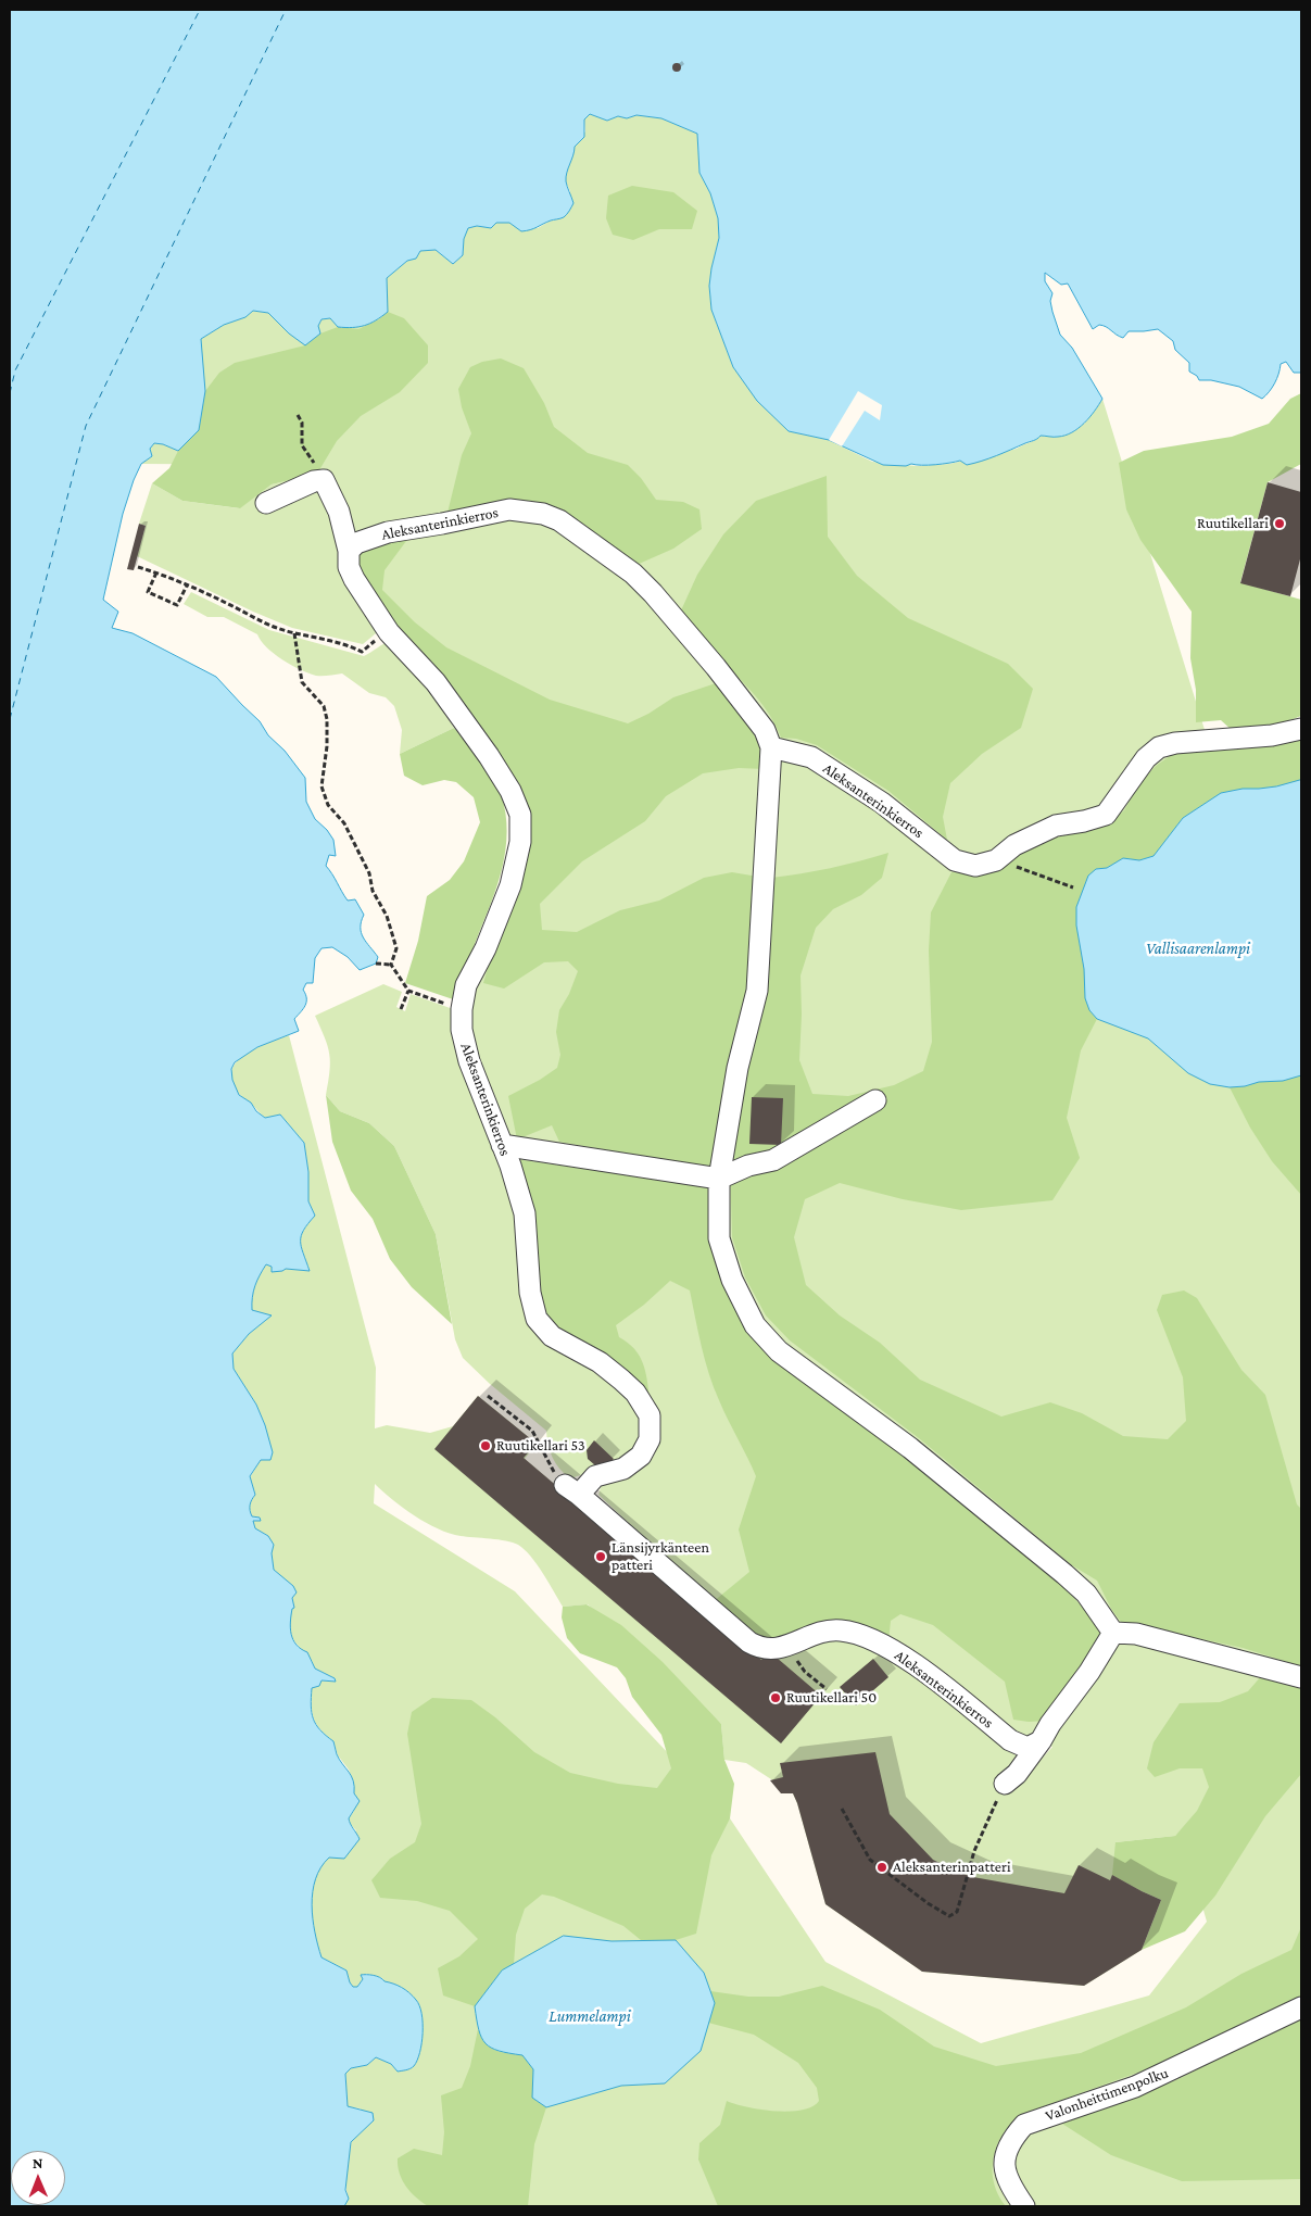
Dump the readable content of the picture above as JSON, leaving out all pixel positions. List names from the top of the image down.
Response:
{
  "streets": {
    "lane": ["Aleksanterinkierros", "Valonheittimenpolku"]
  },
  "water": ["Vallisaarenlampi", "Lummelampi"],
  "places": [
    "Ruutikellari",
    "Ruutikellari 53",
    "Länsijyrkänteen patteri",
    "Ruutikellari 50",
    "Aleksanterinpatteri"
  ],
  "north": "top"
}
